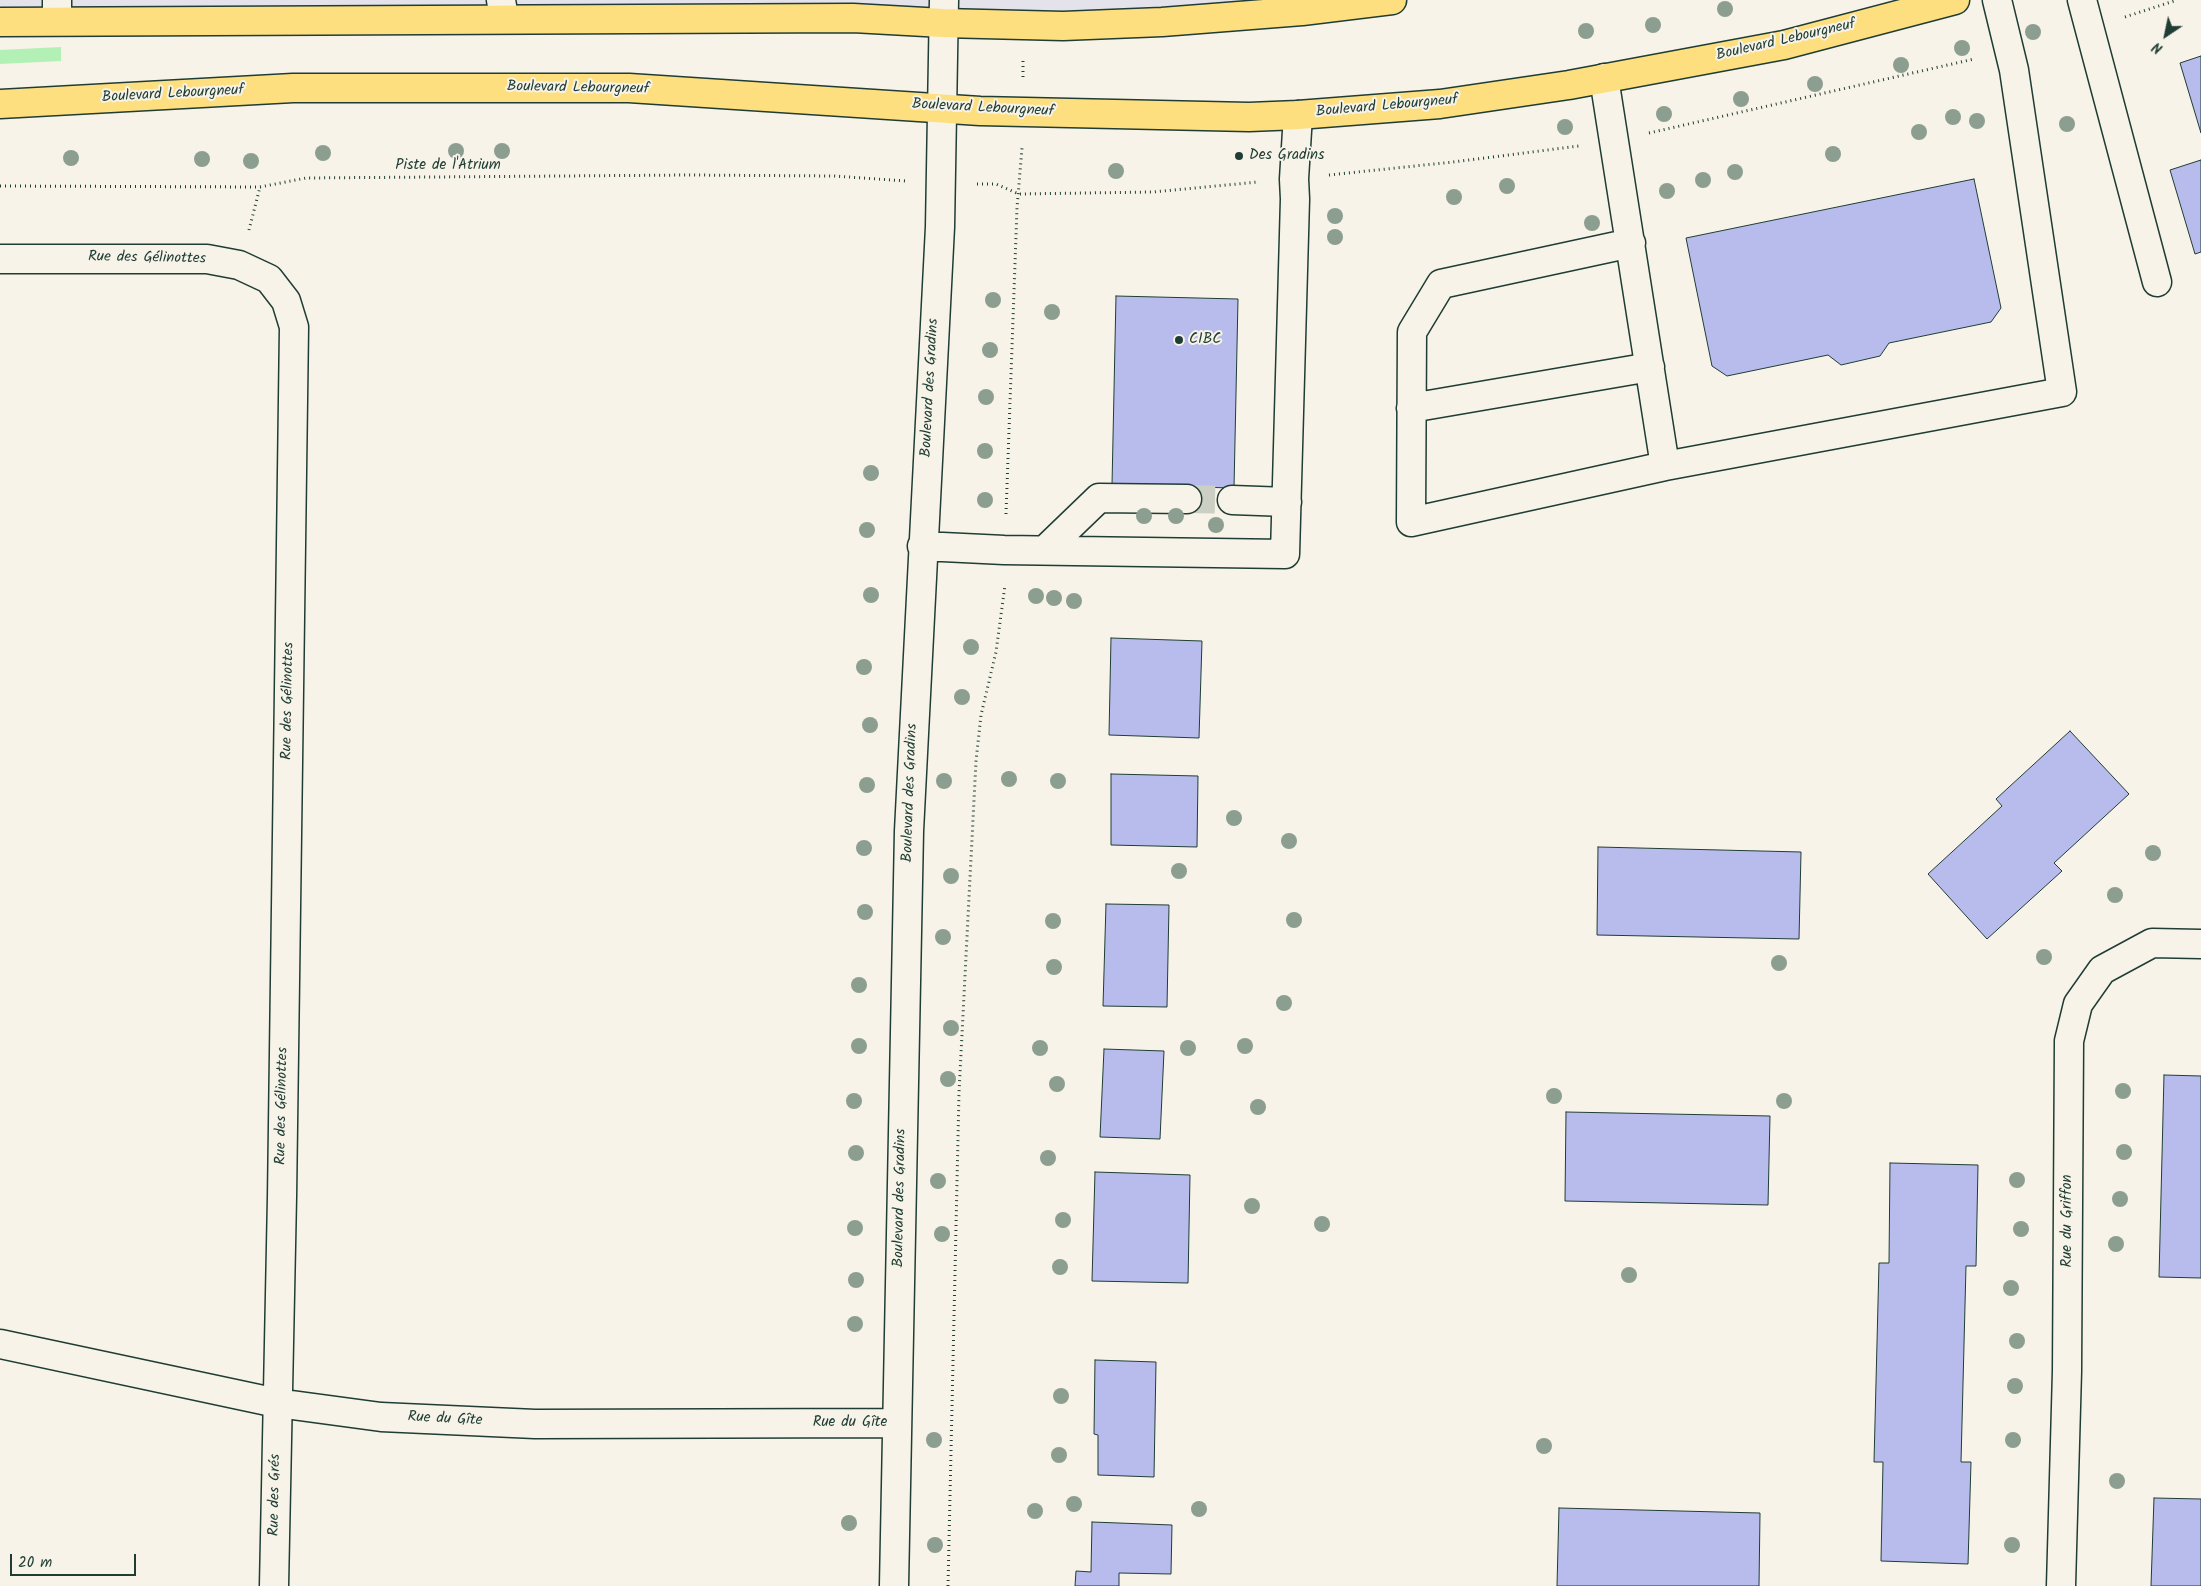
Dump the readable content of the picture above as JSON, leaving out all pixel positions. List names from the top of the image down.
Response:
{
  "streets": {
    "main road": ["Boulevard Lebourgneuf"],
    "street": [
      "Rue des Gélinottes",
      "Boulevard des Gradins",
      "Rue du Griffon",
      "Rue du Gîte",
      "Rue des Grés"
    ],
    "path": ["Piste de l'Atrium"]
  },
  "crossings": [
    ["Boulevard Lebourgneuf", "Boulevard des Gradins"],
    ["Rue des Gélinottes", "Rue du Gîte"],
    ["Rue des Gélinottes", "Rue des Grés"],
    ["Boulevard des Gradins", "Rue du Gîte"],
    ["Rue du Gîte", "Rue des Grés"]
  ],
  "places": ["Des Gradins", "CIBC"],
  "scale_bar": "20 m",
  "north": "bottom left"
}
